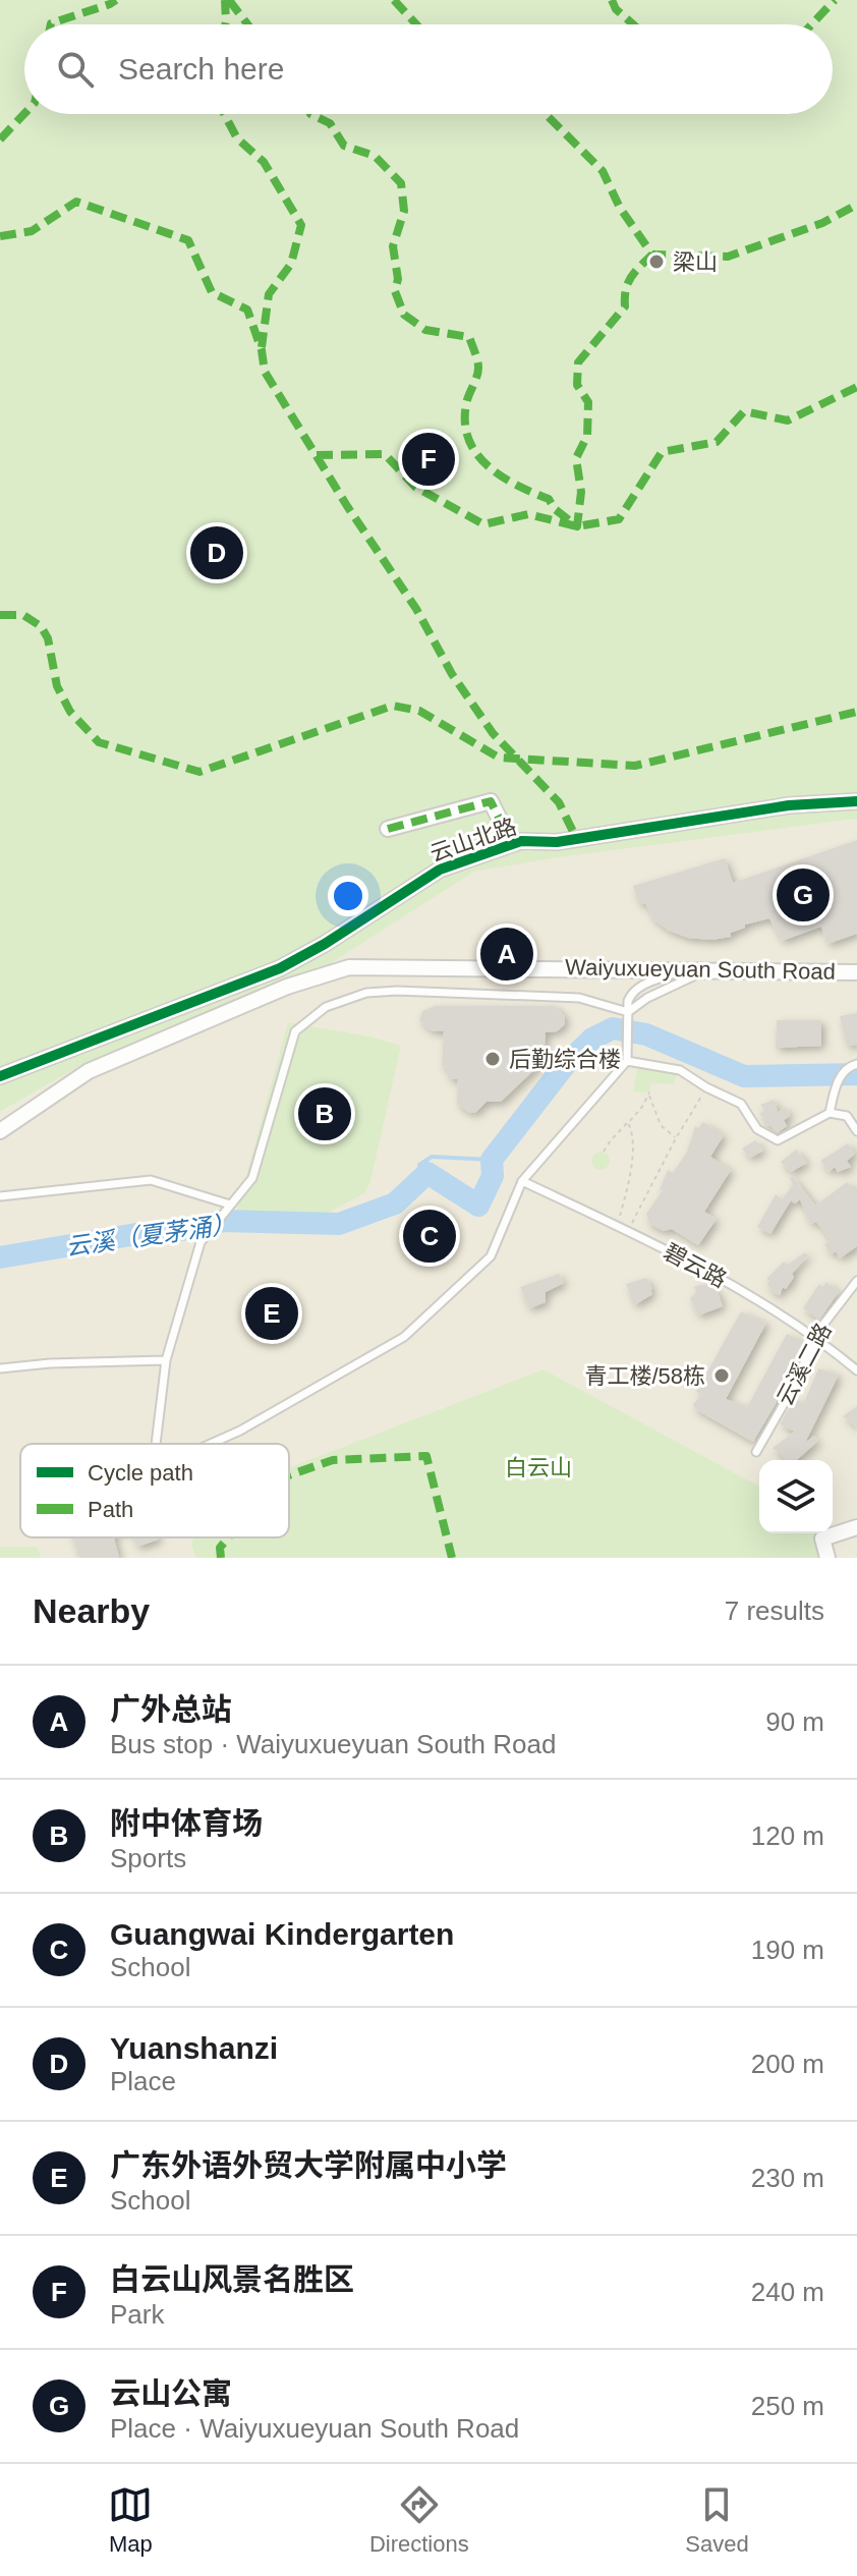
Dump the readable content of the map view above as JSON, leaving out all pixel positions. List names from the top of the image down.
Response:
{
  "streets": {
    "street": ["云山北路", "Waiyuxueyuan South Road"],
    "lane": ["碧云路", "云溪二路"]
  },
  "crossings": [
    ["碧云路", "云溪二路"]
  ],
  "water": ["云溪（夏茅涌）"],
  "parks": ["白云山"],
  "places": ["梁山", "后勤综合楼", "青工楼/58栋"],
  "legend": ["Cycle path", "Path"],
  "page": {
    "search": "Search here",
    "pins": [
      "F",
      "D",
      "G",
      "A",
      "B",
      "C",
      "E"
    ],
    "heading": ["Nearby", "7 results"],
    "list": [
      {
        "mark": "A",
        "name": "广外总站",
        "note": "Bus stop · Waiyuxueyuan South Road",
        "value": "90 m"
      },
      {
        "mark": "B",
        "name": "附中体育场",
        "note": "Sports",
        "value": "120 m"
      },
      {
        "mark": "C",
        "name": "Guangwai Kindergarten",
        "note": "School",
        "value": "190 m"
      },
      {
        "mark": "D",
        "name": "Yuanshanzi",
        "note": "Place",
        "value": "200 m"
      },
      {
        "mark": "E",
        "name": "广东外语外贸大学附属中小学",
        "note": "School",
        "value": "230 m"
      },
      {
        "mark": "F",
        "name": "白云山风景名胜区",
        "note": "Park",
        "value": "240 m"
      },
      {
        "mark": "G",
        "name": "云山公寓",
        "note": "Place · Waiyuxueyuan South Road",
        "value": "250 m"
      }
    ],
    "nav": ["Map", "Directions", "Saved"]
  }
}
